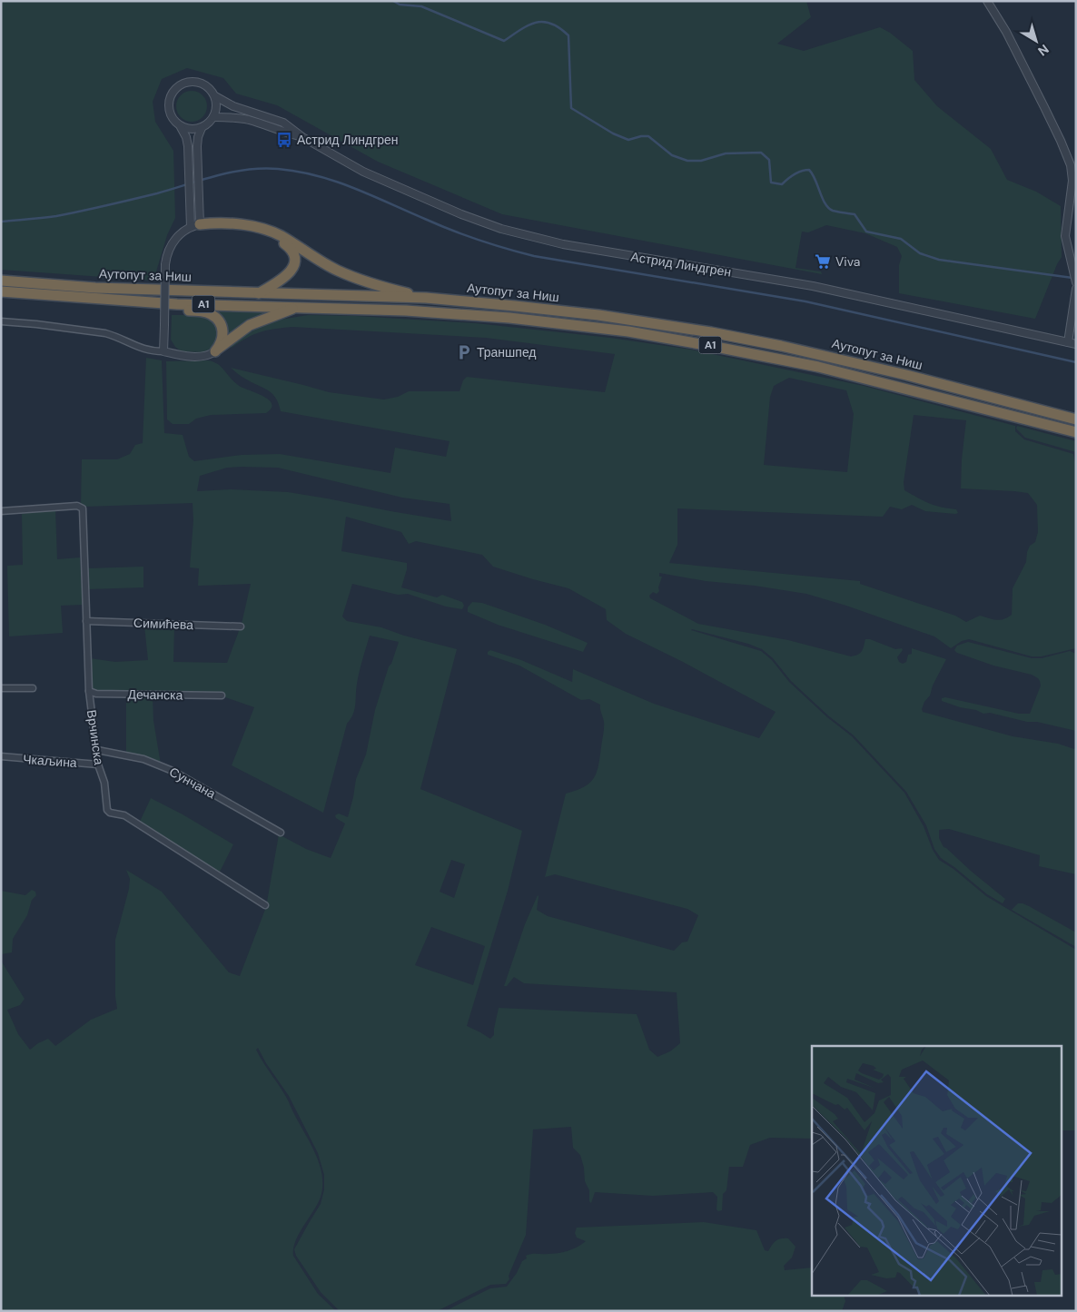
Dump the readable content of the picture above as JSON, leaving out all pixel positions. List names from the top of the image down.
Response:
{
  "streets": {
    "highway": ["Аутопут за Ниш", "A1"],
    "street": [
      "Астрид Линдгрен",
      "Симићева",
      "Дечанска",
      "Врчинска",
      "Чкаљина",
      "Сунчана"
    ]
  },
  "crossings": [
    ["Симићева", "Врчинска"],
    ["Дечанска", "Врчинска"],
    ["Врчинска", "Чкаљина"],
    ["Врчинска", "Сунчана"]
  ],
  "places": {
    "bus stop": ["Астрид Линдгрен"],
    "supermarket": ["Viva"],
    "parking": ["Траншпед"]
  },
  "north": "bottom right"
}
